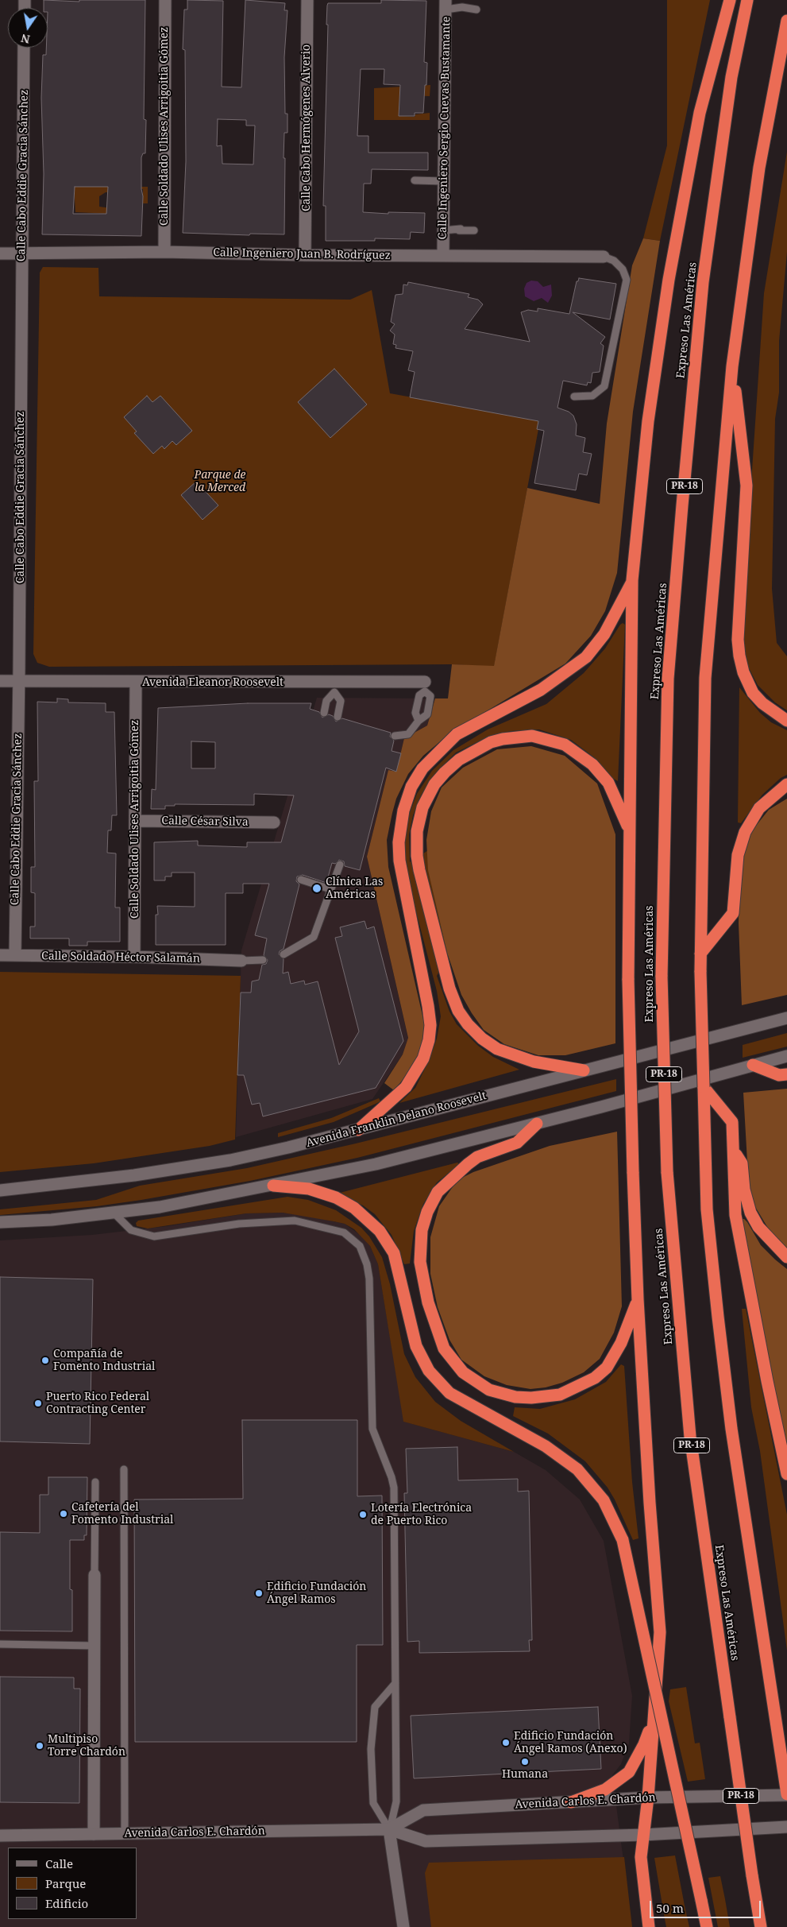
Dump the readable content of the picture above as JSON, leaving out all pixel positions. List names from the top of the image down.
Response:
{
  "streets": {
    "highway": ["Expreso Las Américas", "PR-18"],
    "street": [
      "Calle Soldado Ulises Arrigoitia Gómez",
      "Calle Cabo Hermógenes Alverio",
      "Calle Ingeniero Sergio Cuevas Bustamante",
      "Calle Cabo Eddie Gracia Sánchez",
      "Calle Ingeniero Juan B. Rodríguez",
      "Avenida Eleanor Roosevelt",
      "Calle César Silva",
      "Calle Soldado Héctor Salamán",
      "Avenida Franklin Delano Roosevelt",
      "Avenida Carlos E. Chardón"
    ]
  },
  "crossings": [
    ["Calle Soldado Ulises Arrigoitia Gómez", "Calle Ingeniero Juan B. Rodríguez"],
    ["Calle Soldado Ulises Arrigoitia Gómez", "Avenida Eleanor Roosevelt"],
    ["Calle Soldado Ulises Arrigoitia Gómez", "Calle César Silva"],
    ["Calle Soldado Ulises Arrigoitia Gómez", "Calle Soldado Héctor Salamán"],
    ["Calle Cabo Hermógenes Alverio", "Calle Ingeniero Juan B. Rodríguez"],
    ["Calle Ingeniero Sergio Cuevas Bustamante", "Calle Ingeniero Juan B. Rodríguez"],
    ["Calle Cabo Eddie Gracia Sánchez", "Calle Ingeniero Juan B. Rodríguez"],
    ["Calle Cabo Eddie Gracia Sánchez", "Avenida Eleanor Roosevelt"],
    ["Calle Cabo Eddie Gracia Sánchez", "Calle Soldado Héctor Salamán"]
  ],
  "parks": ["Parque de la Merced"],
  "places": [
    "Clínica Las Américas",
    "Compañía de Fomento Industrial",
    "Puerto Rico Federal Contracting Center",
    "Cafetería del Fomento Industrial",
    "Lotería Electrónica de Puerto Rico",
    "Edificio Fundación Ángel Ramos",
    "Edificio Fundación Ángel Ramos (Anexo)",
    "Multipiso Torre Chardón",
    "Humana"
  ],
  "legend": ["Calle", "Parque", "Edificio"],
  "scale_bar": "50 m",
  "north": "bottom"
}
